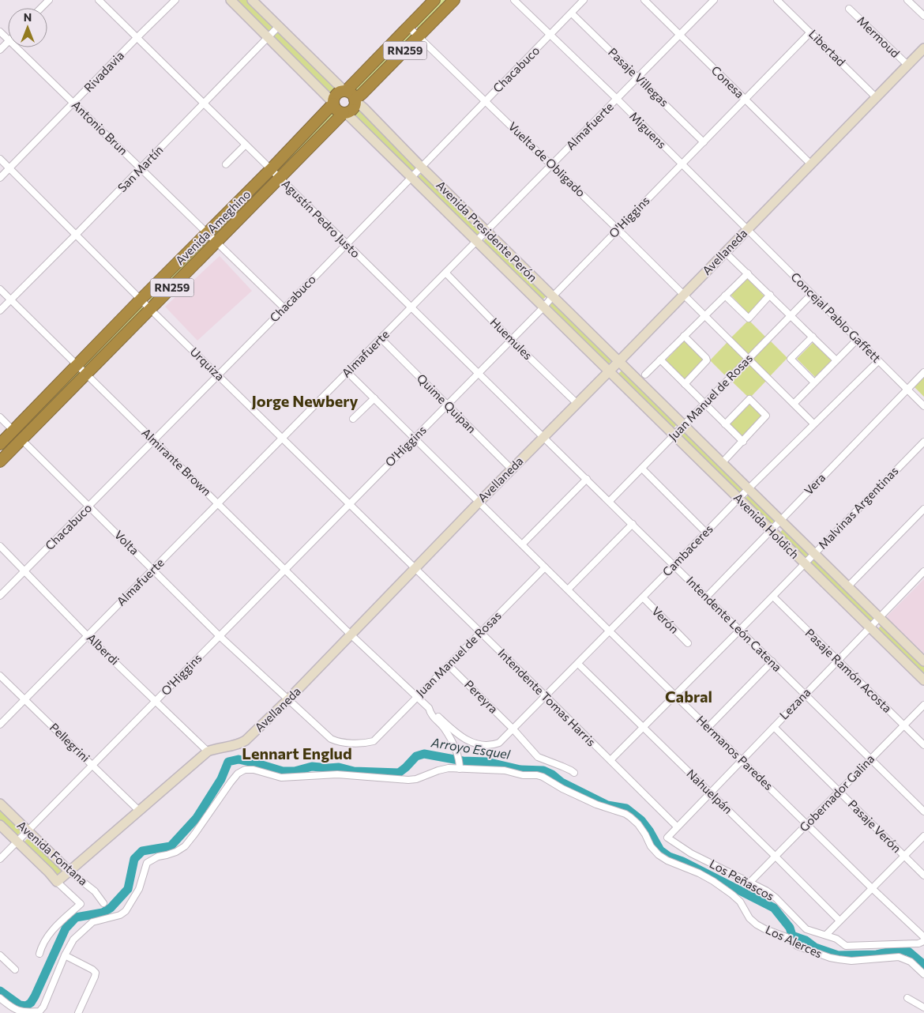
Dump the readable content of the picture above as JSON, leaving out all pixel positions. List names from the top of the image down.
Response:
{
  "streets": {
    "highway": ["RN259", "Avenida Ameghino"],
    "street": [
      "Mermoud",
      "Libertad",
      "Chacabuco",
      "Rivadavia",
      "Pasaje Villegas",
      "Conesa",
      "Almafuerte",
      "Antonio Brun",
      "Miguens",
      "Vuelta de Obligado",
      "San Martín",
      "O'Higgins",
      "Agustín Pedro Justo",
      "Avenida Presidente Perón",
      "Avellaneda",
      "Concejal Pablo Gaffett",
      "Huemules",
      "Urquiza",
      "Juan Manuel de Rosas",
      "Quime Quipan",
      "Almirante Brown",
      "Vera",
      "Malvinas Argentinas",
      "Avenida Holdich",
      "Volta",
      "Cambaceres",
      "Verón",
      "Intendente León Catena",
      "Alberdi",
      "Pasaje Ramón Acosta",
      "Pereyra",
      "Intendente Tomas Harris",
      "Lezana",
      "Pellegrini",
      "Hermanos Paredes",
      "Nahuelpán",
      "Gobernador Galina",
      "Pasaje Verón",
      "Avenida Fontana",
      "Los Peñascos",
      "Los Alerces"
    ]
  },
  "crossings": [
    ["Mermoud", "Avellaneda"],
    ["Libertad", "O'Higgins"],
    ["Libertad", "Avellaneda"],
    ["RN259", "Vuelta de Obligado"],
    ["RN259", "Avenida Ameghino"],
    ["RN259", "Avenida Presidente Perón"],
    ["Chacabuco", "Pasaje Villegas"],
    ["Chacabuco", "Antonio Brun"],
    ["Chacabuco", "Miguens"],
    ["Chacabuco", "Vuelta de Obligado"],
    ["Chacabuco", "Agustín Pedro Justo"],
    ["Chacabuco", "Avenida Presidente Perón"],
    ["Chacabuco", "Urquiza"],
    ["Chacabuco", "Almirante Brown"],
    ["Chacabuco", "Volta"],
    ["Chacabuco", "Alberdi"],
    ["Rivadavia", "Antonio Brun"],
    ["Rivadavia", "Agustín Pedro Justo"],
    ["Rivadavia", "Urquiza"],
    ["Pasaje Villegas", "Almafuerte"],
    ["Pasaje Villegas", "O'Higgins"],
    ["Conesa", "Almafuerte"],
    ["Conesa", "O'Higgins"],
    ["Conesa", "Avellaneda"],
    ["Almafuerte", "Miguens"],
    ["Almafuerte", "Vuelta de Obligado"],
    ["Almafuerte", "Agustín Pedro Justo"],
    ["Almafuerte", "Avenida Presidente Perón"],
    ["Almafuerte", "Huemules"],
    ["Almafuerte", "Urquiza"],
    ["Almafuerte", "Quime Quipan"],
    ["Almafuerte", "Almirante Brown"],
    ["Almafuerte", "Volta"],
    ["Almafuerte", "Alberdi"],
    ["Almafuerte", "Pellegrini"],
    ["Antonio Brun", "San Martín"],
    ["Antonio Brun", "Avenida Ameghino"],
    ["Miguens", "O'Higgins"],
    ["Miguens", "Avellaneda"],
    ["Miguens", "Concejal Pablo Gaffett"],
    ["Vuelta de Obligado", "O'Higgins"],
    ["Vuelta de Obligado", "Avellaneda"],
    ["Vuelta de Obligado", "Juan Manuel de Rosas"],
    ["Vuelta de Obligado", "Cambaceres"],
    ["San Martín", "Agustín Pedro Justo"],
    ["San Martín", "Urquiza"],
    ["San Martín", "Almirante Brown"],
    ["O'Higgins", "Agustín Pedro Justo"],
    ["O'Higgins", "Avenida Presidente Perón"],
    ["O'Higgins", "Huemules"],
    ["O'Higgins", "Urquiza"],
    ["O'Higgins", "Quime Quipan"],
    ["O'Higgins", "Almirante Brown"],
    ["O'Higgins", "Volta"],
    ["O'Higgins", "Alberdi"],
    ["O'Higgins", "Pellegrini"],
    ["O'Higgins", "Avenida Fontana"],
    ["Agustín Pedro Justo", "Avenida Ameghino"],
    ["Agustín Pedro Justo", "Avellaneda"],
    ["Agustín Pedro Justo", "Intendente León Catena"],
    ["Avenida Ameghino", "Avenida Presidente Perón"],
    ["Avenida Ameghino", "Urquiza"],
    ["Avenida Ameghino", "Almirante Brown"],
    ["Avenida Ameghino", "Volta"],
    ["Avenida Presidente Perón", "Avellaneda"],
    ["Avenida Presidente Perón", "Avenida Holdich"],
    ["Avellaneda", "Concejal Pablo Gaffett"],
    ["Avellaneda", "Huemules"],
    ["Avellaneda", "Urquiza"],
    ["Avellaneda", "Quime Quipan"],
    ["Avellaneda", "Almirante Brown"],
    ["Avellaneda", "Avenida Holdich"],
    ["Avellaneda", "Volta"],
    ["Avellaneda", "Intendente León Catena"],
    ["Avellaneda", "Alberdi"],
    ["Avellaneda", "Intendente Tomas Harris"],
    ["Avellaneda", "Pellegrini"],
    ["Avellaneda", "Hermanos Paredes"],
    ["Avellaneda", "Avenida Fontana"],
    ["Concejal Pablo Gaffett", "Juan Manuel de Rosas"],
    ["Concejal Pablo Gaffett", "Vera"],
    ["Concejal Pablo Gaffett", "Cambaceres"],
    ["Urquiza", "Intendente Tomas Harris"],
    ["Juan Manuel de Rosas", "Almirante Brown"],
    ["Juan Manuel de Rosas", "Avenida Holdich"],
    ["Juan Manuel de Rosas", "Volta"],
    ["Juan Manuel de Rosas", "Intendente León Catena"],
    ["Juan Manuel de Rosas", "Pereyra"],
    ["Juan Manuel de Rosas", "Intendente Tomas Harris"],
    ["Juan Manuel de Rosas", "Hermanos Paredes"],
    ["Almirante Brown", "Cambaceres"],
    ["Vera", "Avenida Holdich"],
    ["Vera", "Intendente León Catena"],
    ["Malvinas Argentinas", "Avenida Holdich"],
    ["Malvinas Argentinas", "Intendente León Catena"],
    ["Malvinas Argentinas", "Pasaje Ramón Acosta"],
    ["Malvinas Argentinas", "Intendente Tomas Harris"],
    ["Malvinas Argentinas", "Hermanos Paredes"],
    ["Malvinas Argentinas", "Nahuelpán"],
    ["Avenida Holdich", "Cambaceres"],
    ["Avenida Holdich", "Lezana"],
    ["Cambaceres", "Verón"],
    ["Cambaceres", "Intendente León Catena"],
    ["Cambaceres", "Pereyra"],
    ["Cambaceres", "Intendente Tomas Harris"],
    ["Cambaceres", "Hermanos Paredes"],
    ["Cambaceres", "Nahuelpán"],
    ["Intendente León Catena", "Lezana"],
    ["Intendente León Catena", "Gobernador Galina"],
    ["Pasaje Ramón Acosta", "Lezana"],
    ["Pasaje Ramón Acosta", "Gobernador Galina"],
    ["Intendente Tomas Harris", "Lezana"],
    ["Lezana", "Hermanos Paredes"],
    ["Lezana", "Nahuelpán"],
    ["Lezana", "Pasaje Verón"],
    ["Lezana", "Los Peñascos"],
    ["Hermanos Paredes", "Gobernador Galina"],
    ["Nahuelpán", "Gobernador Galina"],
    ["Gobernador Galina", "Pasaje Verón"],
    ["Gobernador Galina", "Los Peñascos"]
  ],
  "districts": ["Jorge Newbery", "Cabral", "Lennart Englud"],
  "water": ["Arroyo Esquel"],
  "north": "top"
}
